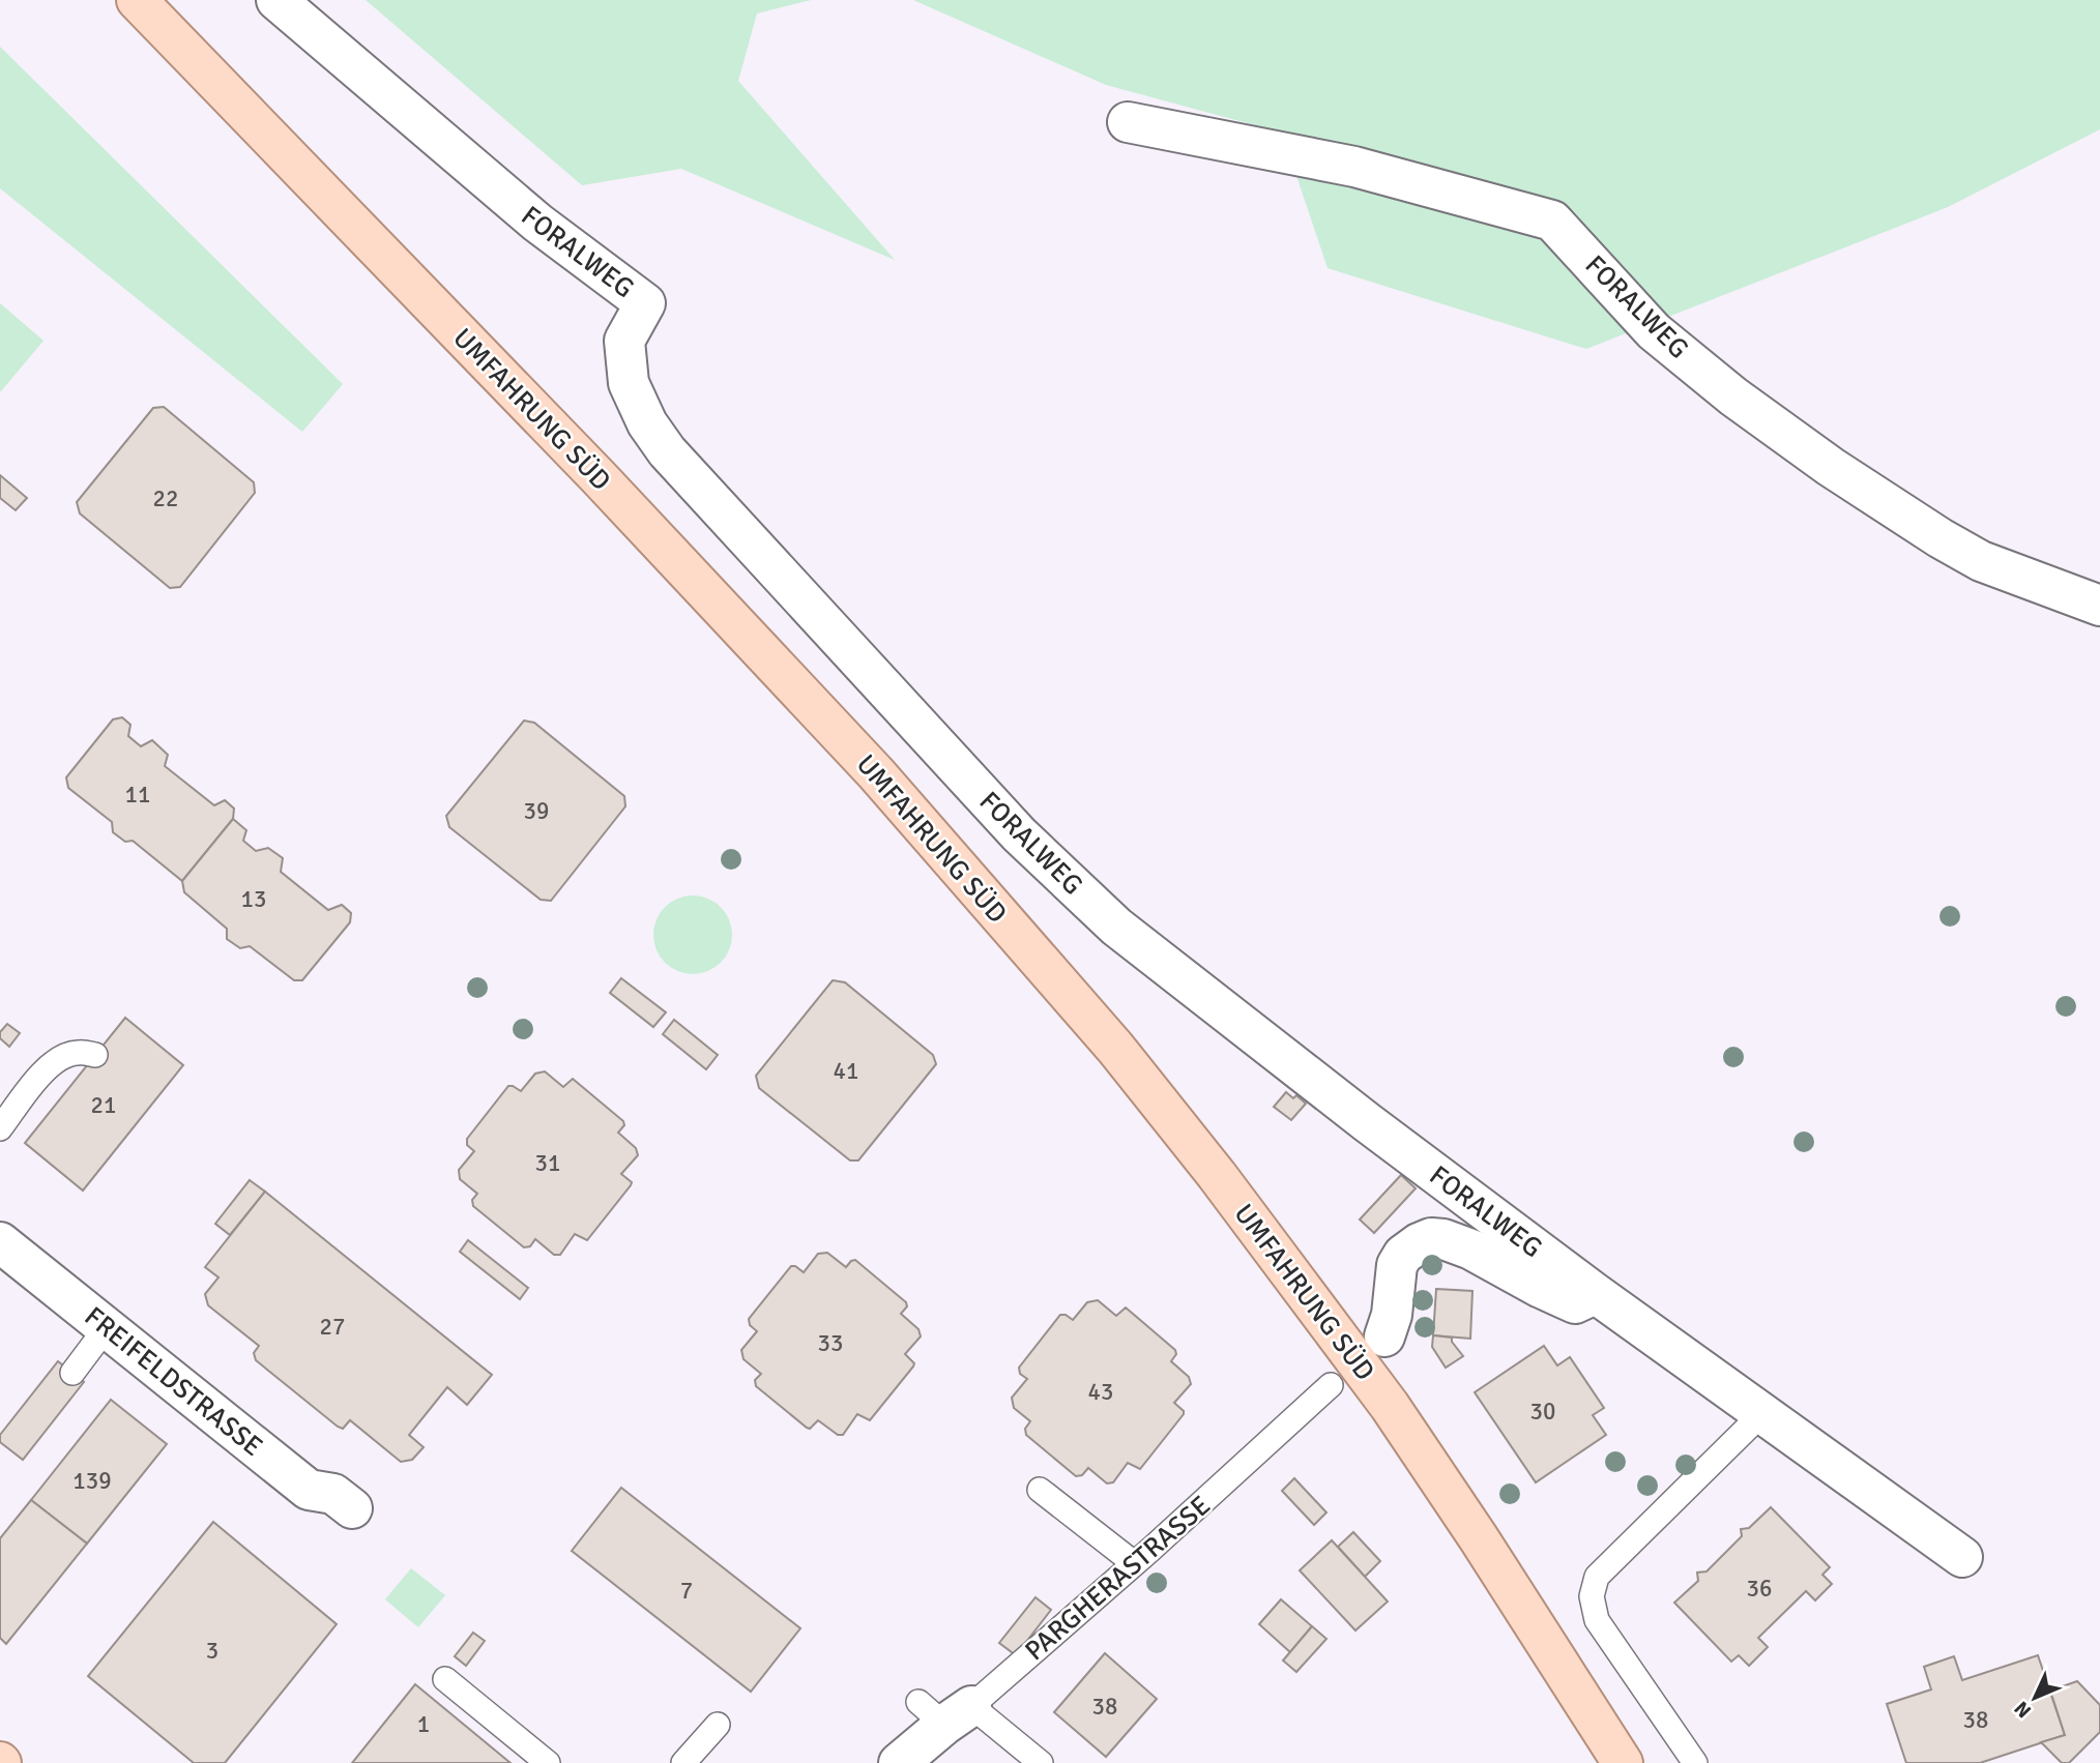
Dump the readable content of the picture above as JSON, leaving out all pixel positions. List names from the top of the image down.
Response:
{
  "streets": {
    "main road": ["UMFAHRUNG SÜD"],
    "street": ["FORALWEG", "FREIFELDSTRASSE", "PARGHERASTRASSE"]
  },
  "house_numbers": [
    "22",
    "11",
    "39",
    "13",
    "41",
    "21",
    "31",
    "27",
    "33",
    "43",
    "30",
    "139",
    "36",
    "7",
    "3",
    "38",
    "38",
    "1"
  ],
  "north": "bottom left"
}
